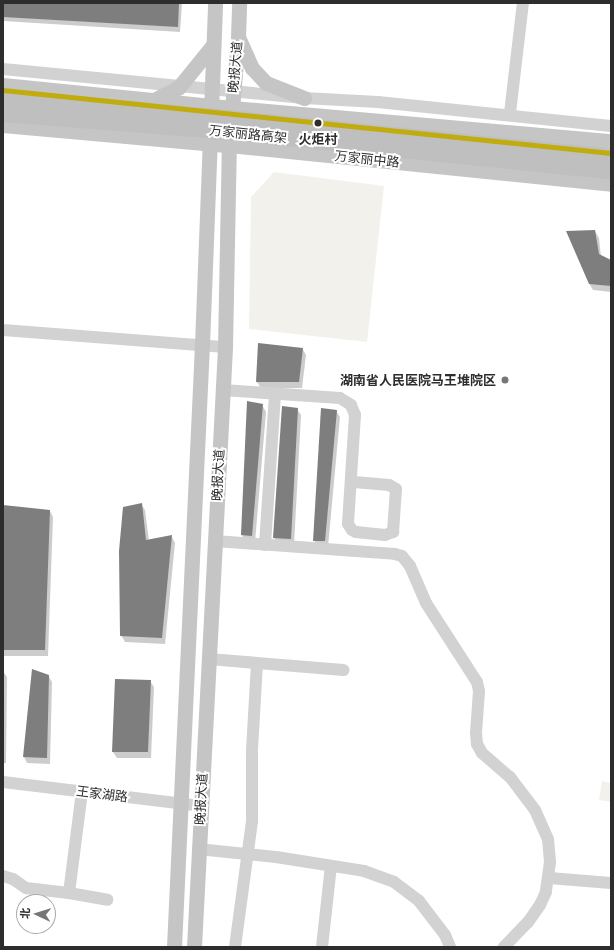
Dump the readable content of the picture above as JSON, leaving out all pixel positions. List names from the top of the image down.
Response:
{
  "streets": {
    "highway": ["万家丽路高架"],
    "main road": ["晚报大道", "万家丽中路"],
    "street": ["王家湖路"]
  },
  "crossings": [
    ["晚报大道", "万家丽中路"],
    ["晚报大道", "王家湖路"]
  ],
  "places": ["火炬村", "湖南省人民医院马王堆院区"],
  "north": "left"
}
